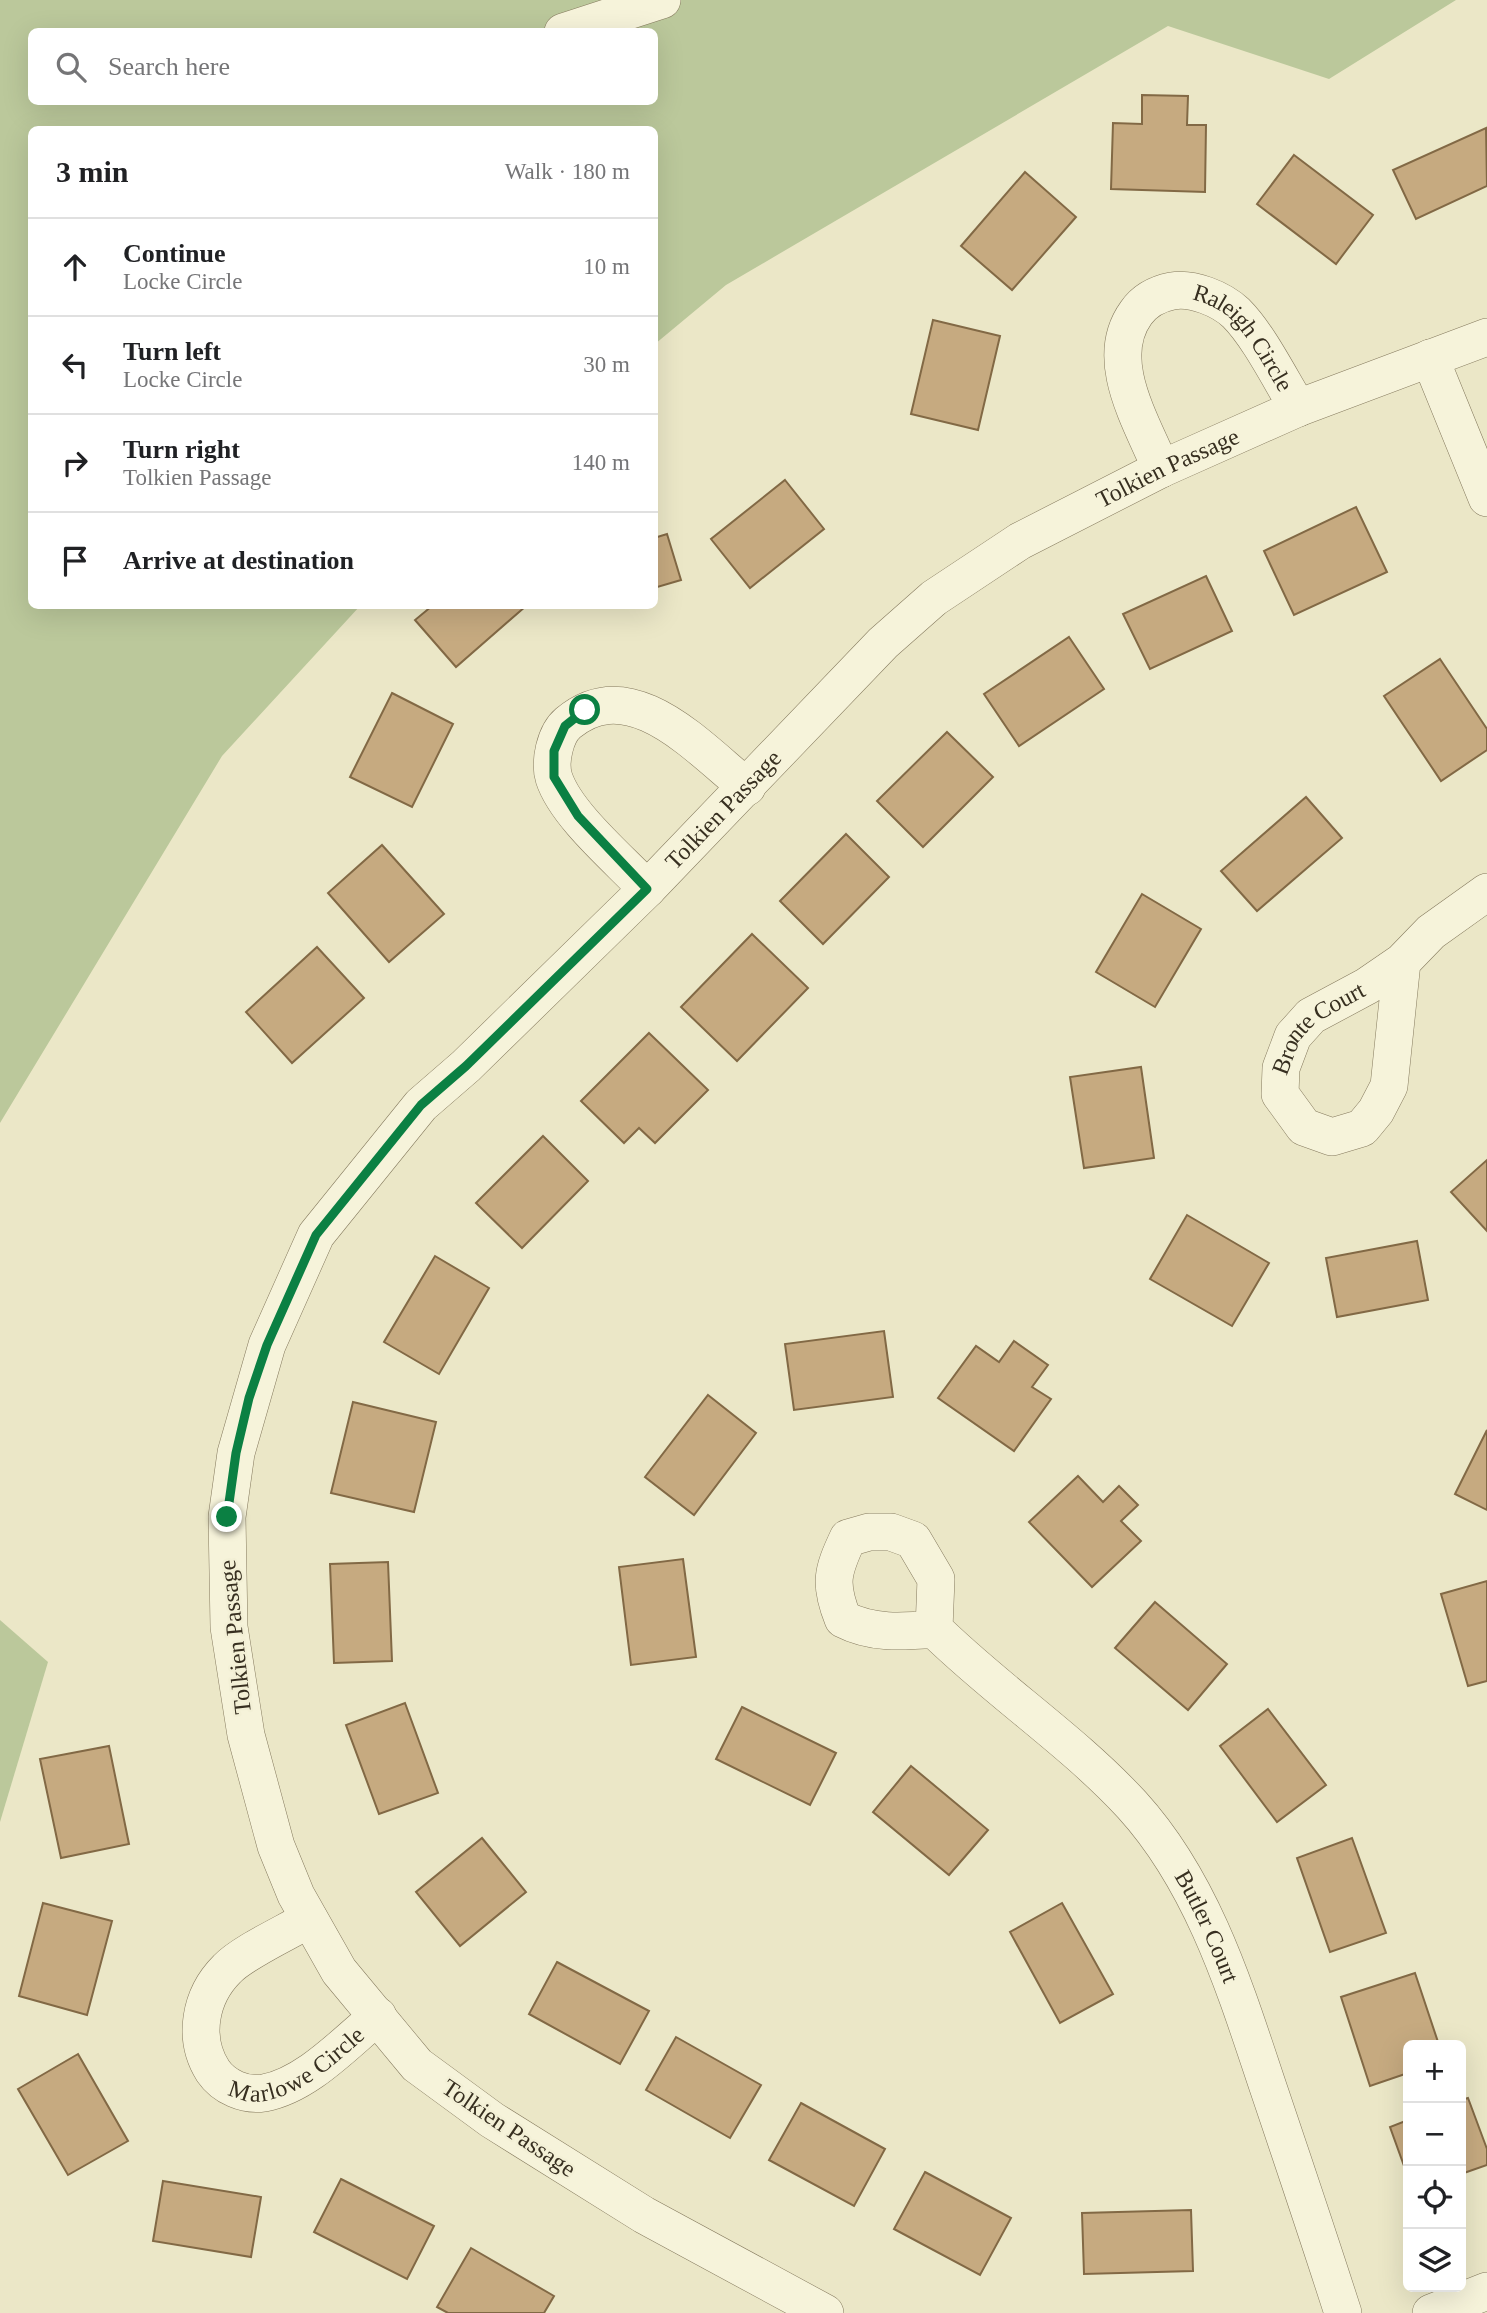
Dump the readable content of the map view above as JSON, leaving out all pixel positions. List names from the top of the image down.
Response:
{
  "streets": {
    "street": [
      "Raleigh Circle",
      "Tolkien Passage",
      "Bronte Court",
      "Butler Court",
      "Marlowe Circle"
    ]
  },
  "crossings": [
    ["Raleigh Circle", "Tolkien Passage"],
    ["Tolkien Passage", "Marlowe Circle"]
  ],
  "page": {
    "search": "Search here",
    "heading": ["3 min", "Walk · 180 m"],
    "list": [
      ["Continue", "Locke Circle", "10 m"],
      ["Turn left", "Locke Circle", "30 m"],
      ["Turn right", "Tolkien Passage", "140 m"],
      "Arrive at destination"
    ],
    "map_buttons": ["+", "−"]
  }
}
